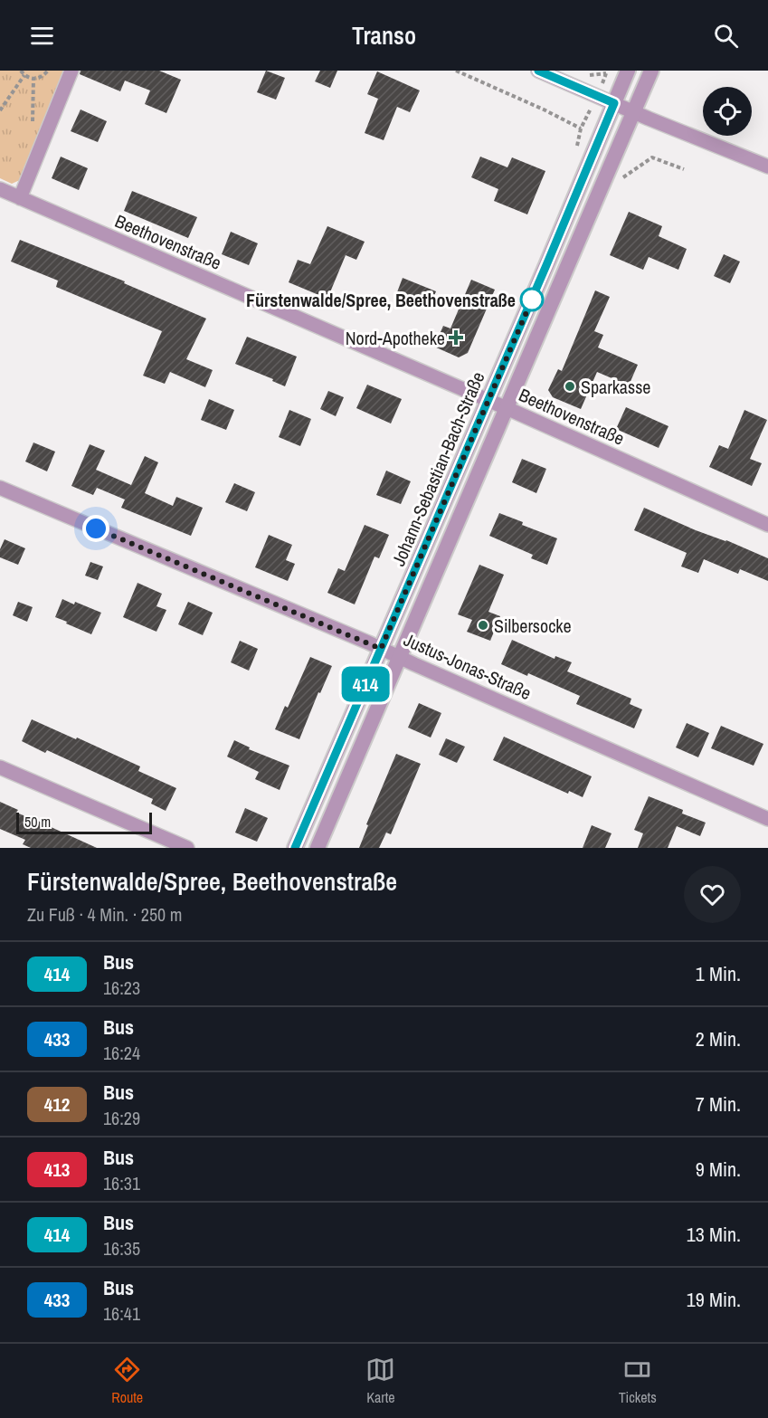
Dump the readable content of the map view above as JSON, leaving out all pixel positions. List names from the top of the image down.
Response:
{
  "streets": {
    "street": ["Beethovenstraße", "Johann-Sebastian-Bach-Straße", "Justus-Jonas-Straße"]
  },
  "crossings": [
    ["Beethovenstraße", "Johann-Sebastian-Bach-Straße"],
    ["Johann-Sebastian-Bach-Straße", "Justus-Jonas-Straße"]
  ],
  "places": {
    "other": ["Fürstenwalde/Spree, Beethovenstraße", "Sparkasse", "Silbersocke"],
    "health": ["Nord-Apotheke"]
  },
  "lines": ["bus line 414"],
  "scale_bar": "50 m",
  "page": {
    "header": "Transo",
    "on_map": "414",
    "scale": "50 m",
    "heading": ["Fürstenwalde/Spree, Beethovenstraße", "Zu Fuß · 4 Min. · 250 m"],
    "list": [
      {
        "mark": "414",
        "name": "Bus",
        "note": "16:23",
        "value": "1 Min."
      },
      {
        "mark": "433",
        "name": "Bus",
        "note": "16:24",
        "value": "2 Min."
      },
      {
        "mark": "412",
        "name": "Bus",
        "note": "16:29",
        "value": "7 Min."
      },
      {
        "mark": "413",
        "name": "Bus",
        "note": "16:31",
        "value": "9 Min."
      },
      {
        "mark": "414",
        "name": "Bus",
        "note": "16:35",
        "value": "13 Min."
      },
      {
        "mark": "433",
        "name": "Bus",
        "note": "16:41",
        "value": "19 Min."
      }
    ],
    "tabs": ["Route", "Karte", "Tickets"]
  }
}
